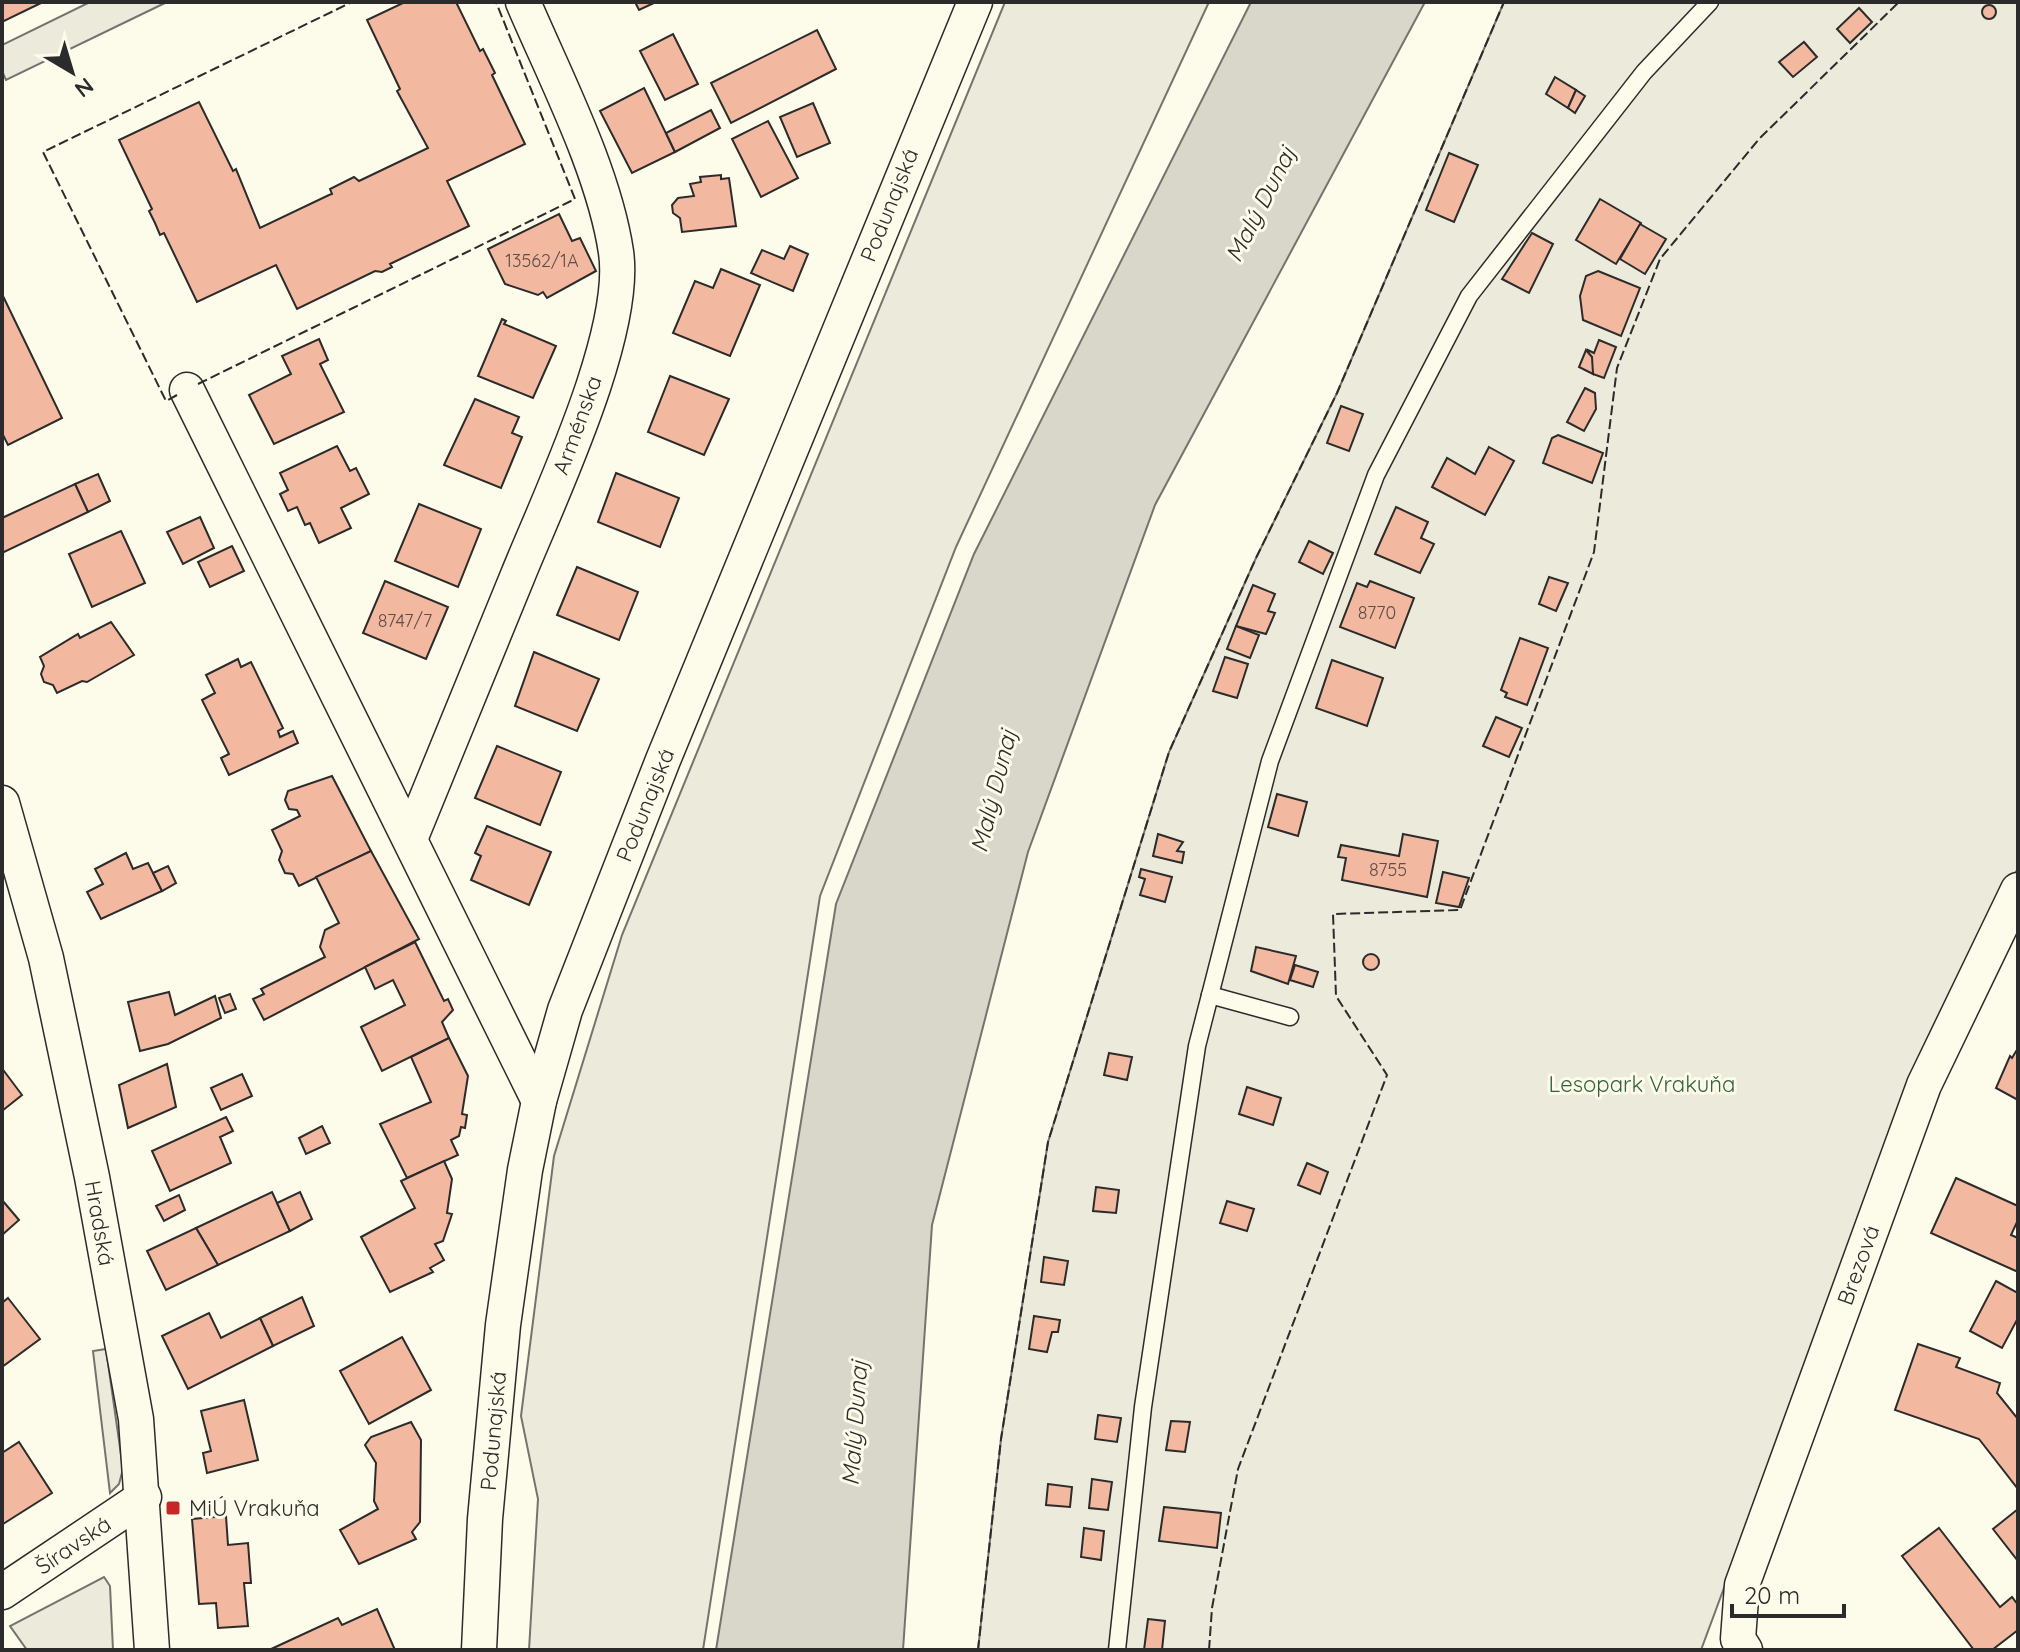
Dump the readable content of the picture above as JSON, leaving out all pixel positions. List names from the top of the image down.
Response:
{
  "streets": {
    "street": [
      "Podunajská",
      "Arménska",
      "Hradská",
      "Brezová",
      "Šíravská"
    ]
  },
  "crossings": [
    ["Hradská", "Šíravská"]
  ],
  "water": ["Malý Dunaj"],
  "parks": ["Lesopark Vrakuňa"],
  "places": {
    "transit": ["MiÚ Vrakuňa"]
  },
  "house_numbers": [
    "13562/1A",
    "8770",
    "8747/7",
    "8755"
  ],
  "scale_bar": "20 m",
  "north": "bottom right"
}
